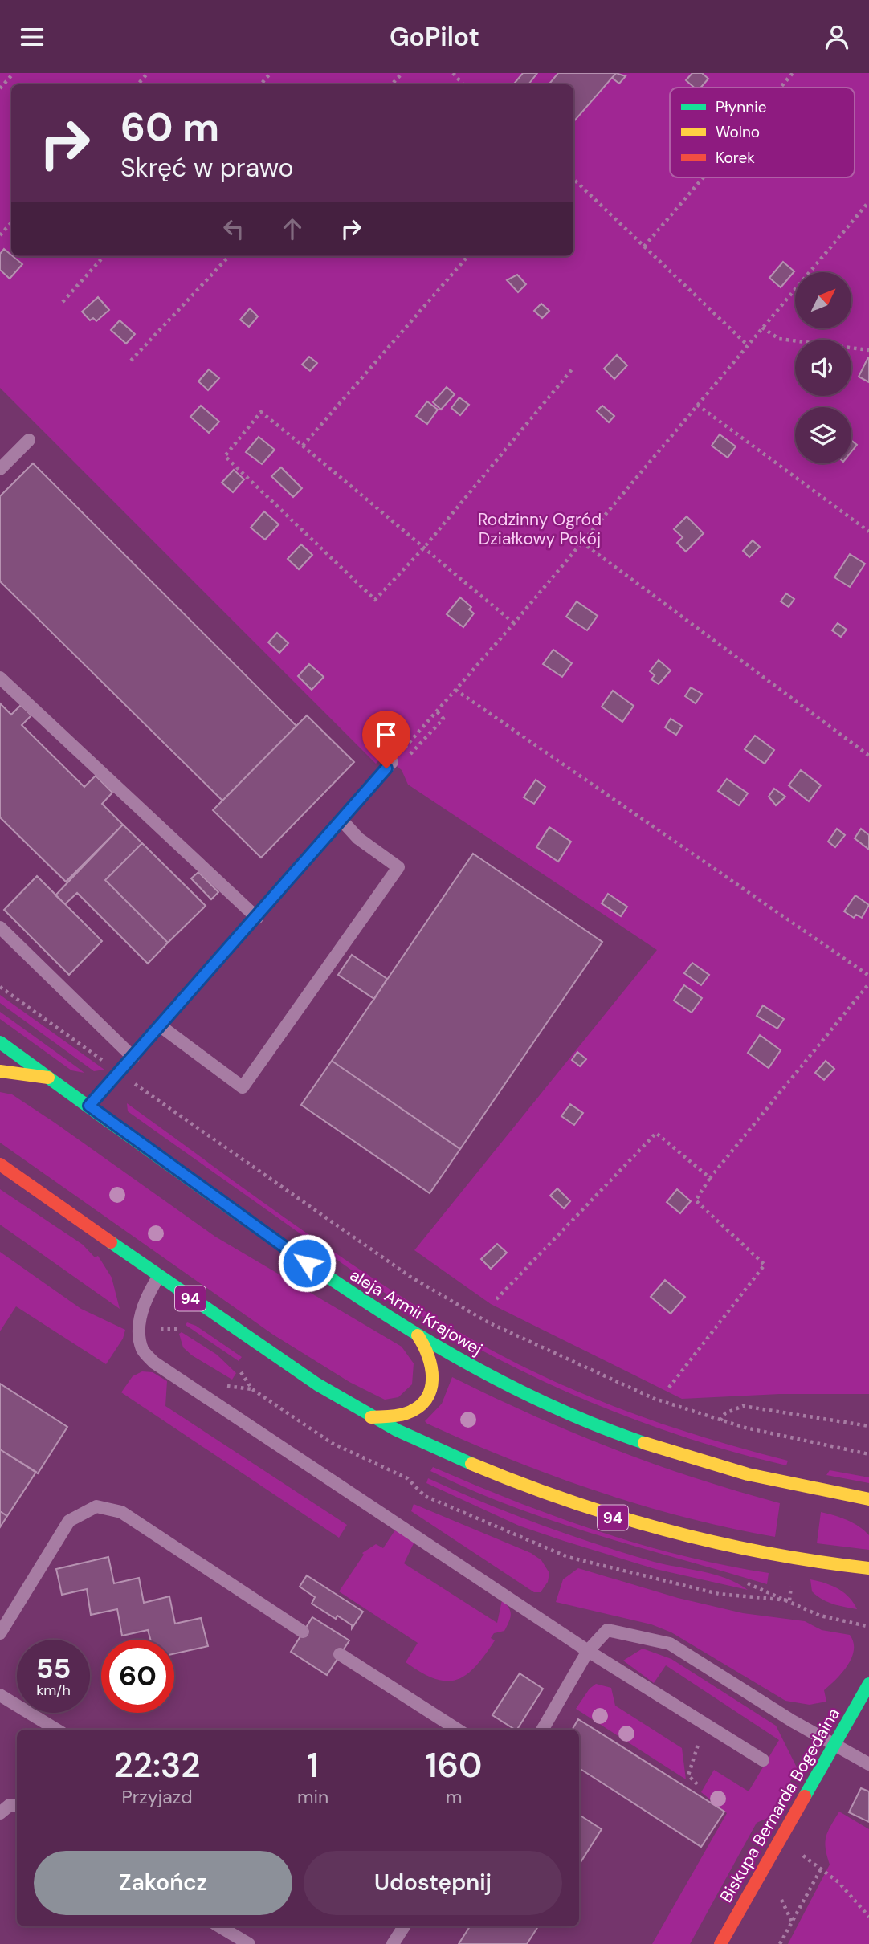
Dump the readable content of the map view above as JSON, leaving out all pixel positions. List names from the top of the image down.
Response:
{
  "streets": {
    "main road": ["94", "aleja Armii Krajowej", "Biskupa Bernarda Bogedaina"]
  },
  "parks": ["Rodzinny Ogród Działkowy Pokój"],
  "legend": ["Płynnie", "Wolno", "Korek"],
  "north": "top right",
  "page": {
    "header": "GoPilot",
    "turn": ["60 m", "Skręć w prawo"],
    "speed": "55 km/h",
    "limit": "60",
    "eta": [
      "22:32",
      "Przyjazd",
      "1",
      "min",
      "160",
      "m"
    ],
    "buttons": ["Zakończ", "Udostępnij"]
  }
}
